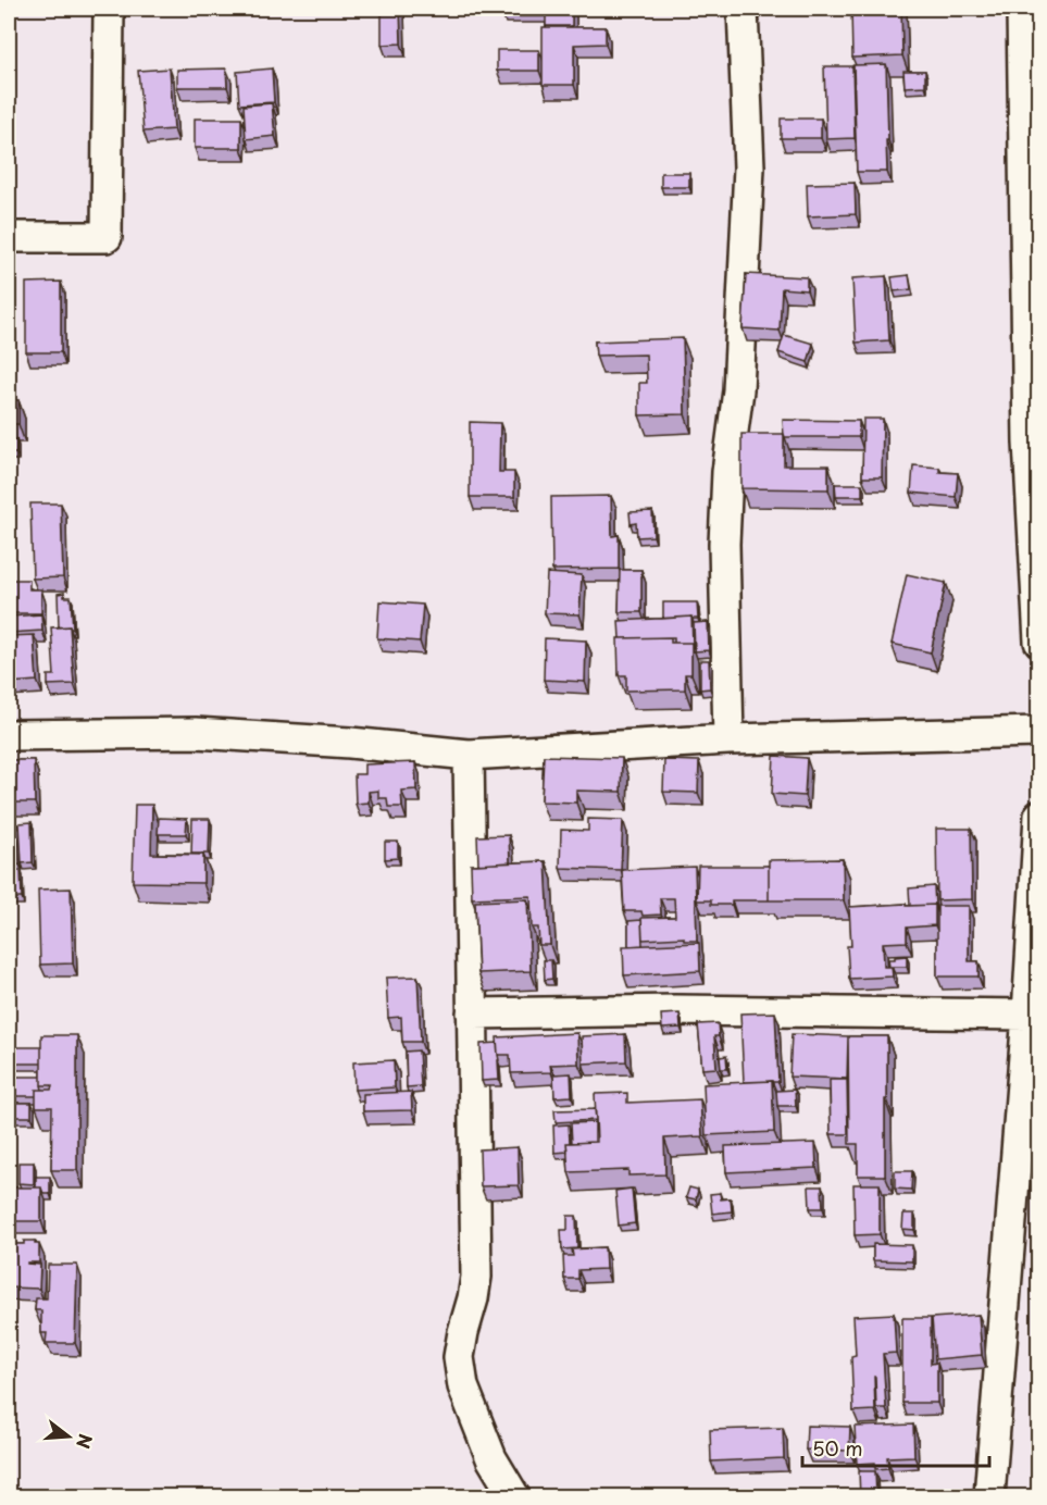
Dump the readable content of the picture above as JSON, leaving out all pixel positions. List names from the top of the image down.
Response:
{
  "scale_bar": "50 m",
  "north": "right"
}
